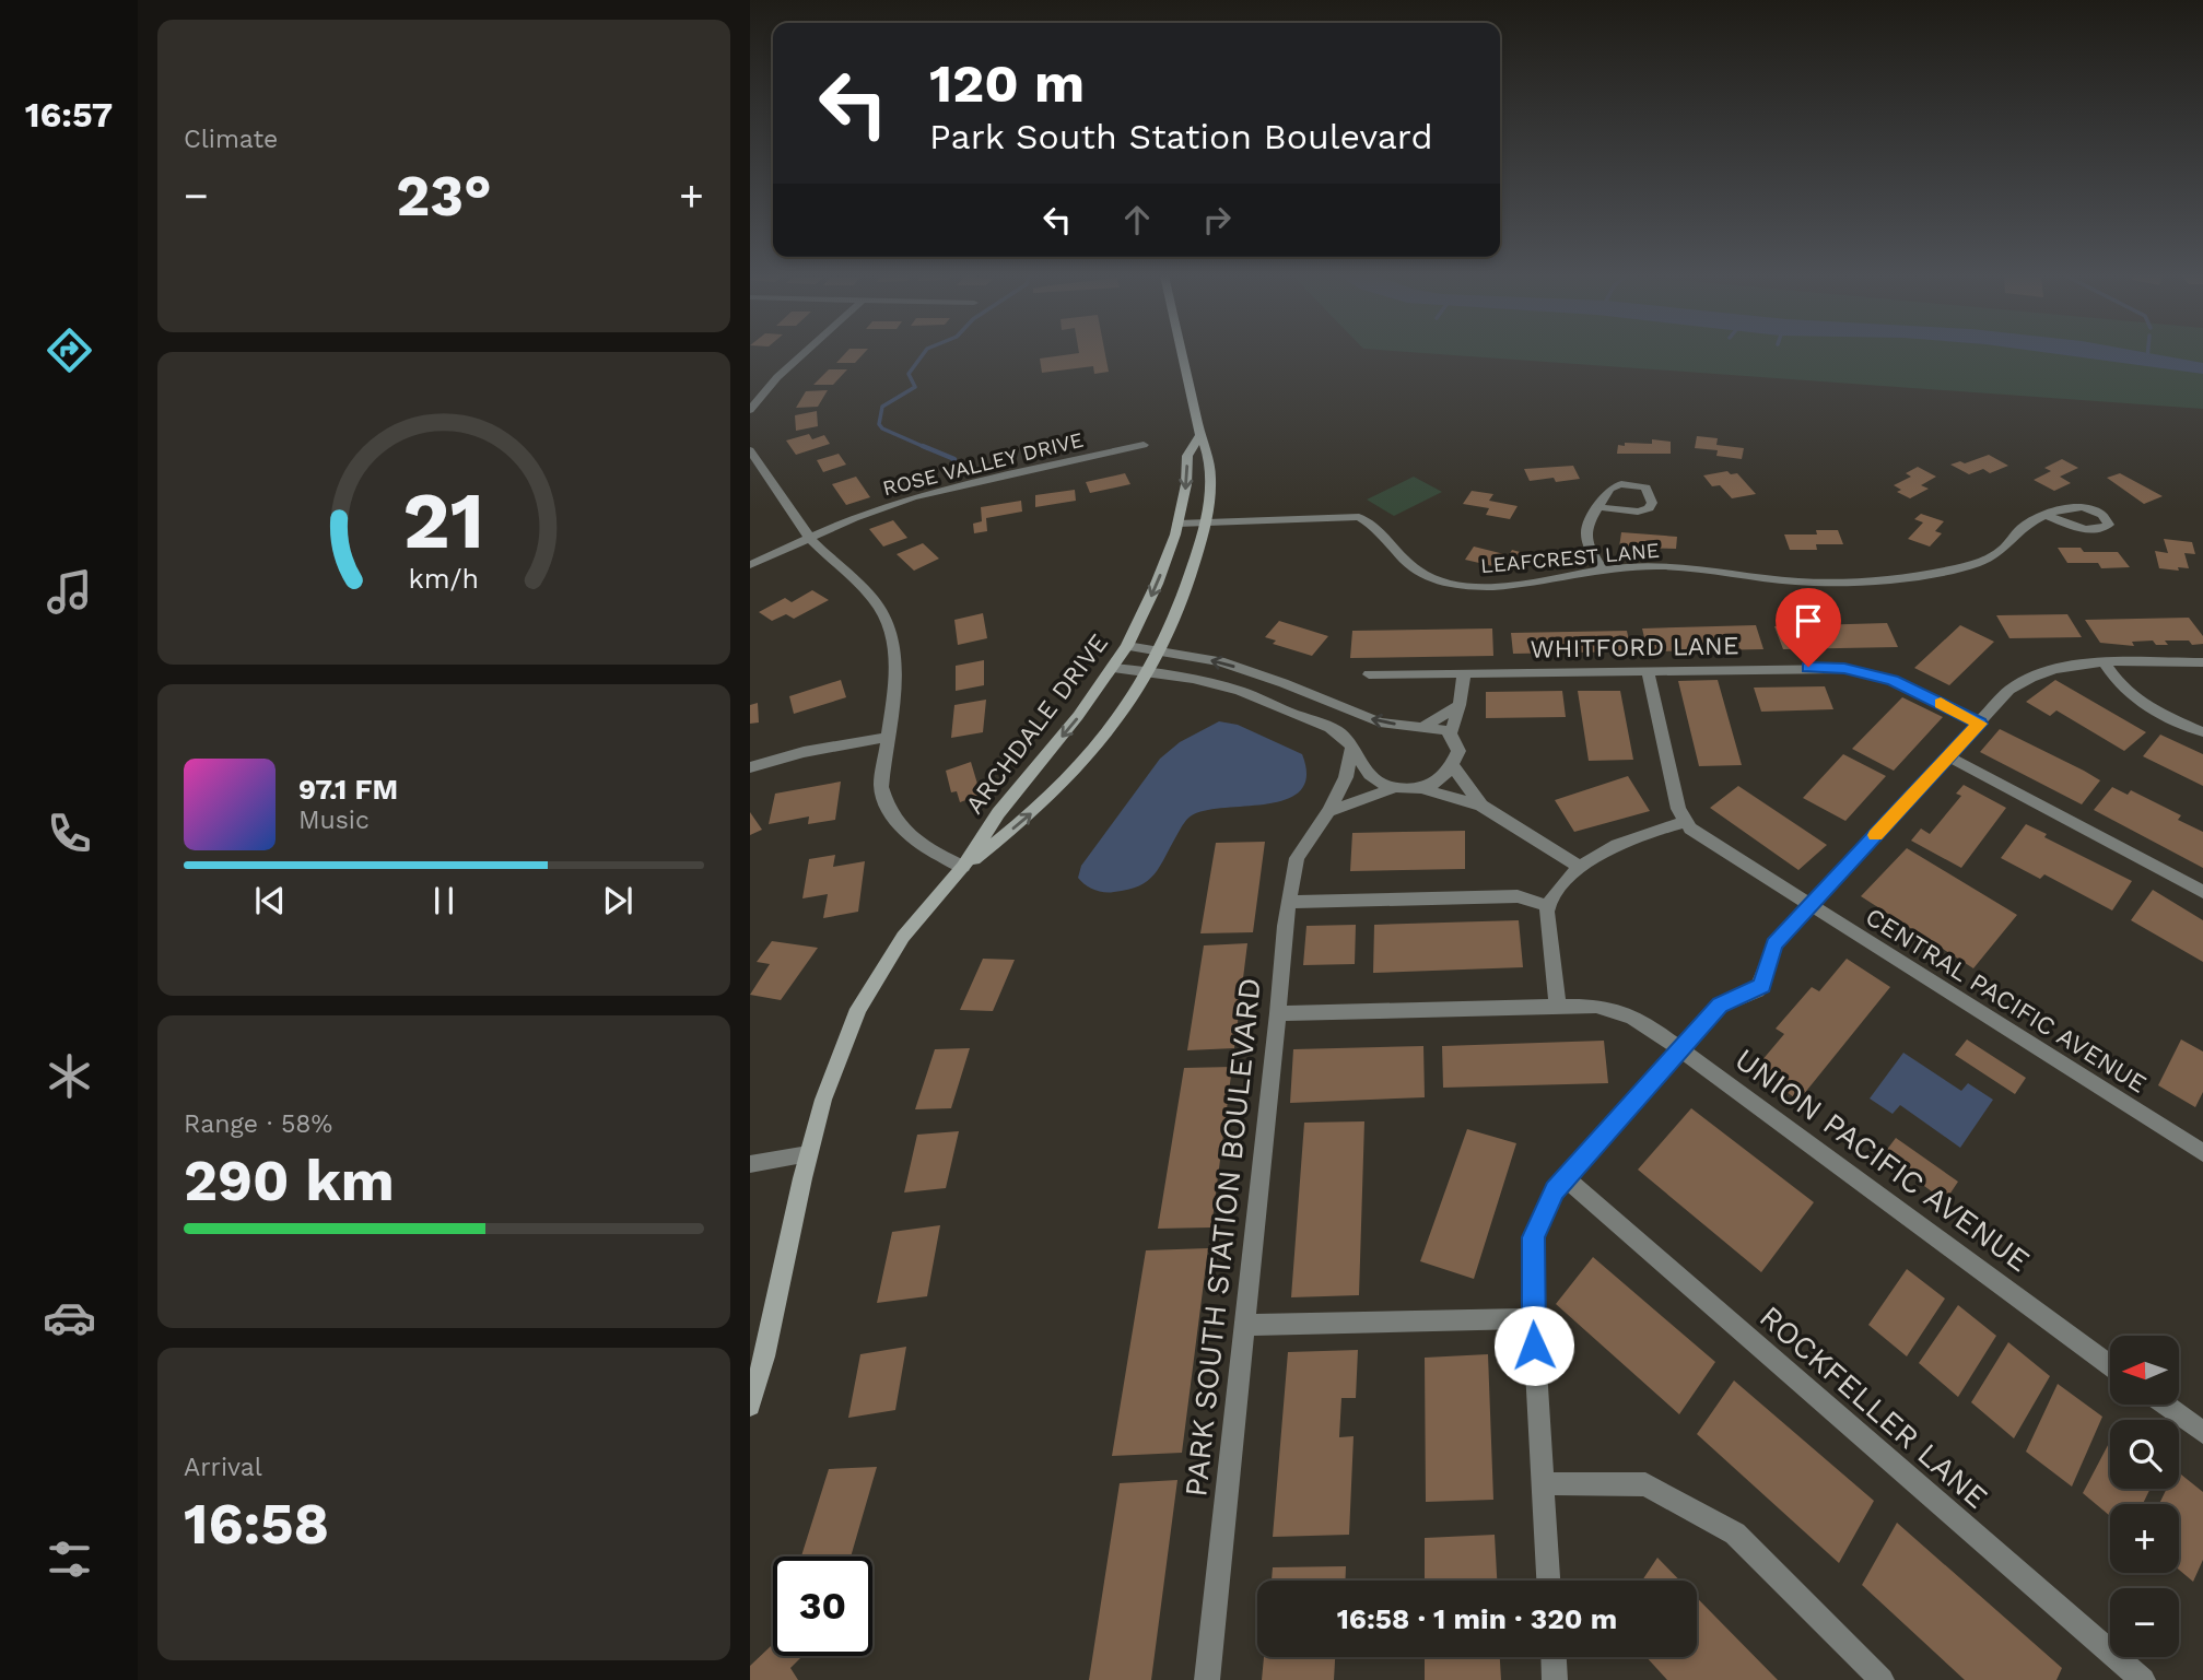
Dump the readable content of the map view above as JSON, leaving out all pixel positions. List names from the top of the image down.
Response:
{
  "streets": {
    "street": [
      "ROSE VALLEY DRIVE",
      "LEAFCREST LANE",
      "WHITFORD LANE",
      "ARCHDALE DRIVE",
      "CENTRAL PACIFIC AVENUE",
      "UNION PACIFIC AVENUE",
      "PARK SOUTH STATION BOULEVARD",
      "ROCKFELLER LANE"
    ]
  },
  "crossings": [
    ["LEAFCREST LANE", "ARCHDALE DRIVE"],
    ["UNION PACIFIC AVENUE", "PARK SOUTH STATION BOULEVARD"]
  ],
  "north": "left",
  "page": {
    "tabs": "16:57",
    "tile": [
      "Climate",
      ["Range · 58%", "290 km"],
      ["Arrival", "16:58"]
    ],
    "turn": ["120 m", "Park South Station Boulevard"],
    "heat": ["−", "23°", "+"],
    "song": ["97.1 FM", "Music"],
    "map_buttons": ["+", "−"],
    "limit": "30",
    "trip": "16:58 · 1 min · 320 m",
    "gauge": ["21", "km/h"]
  }
}
